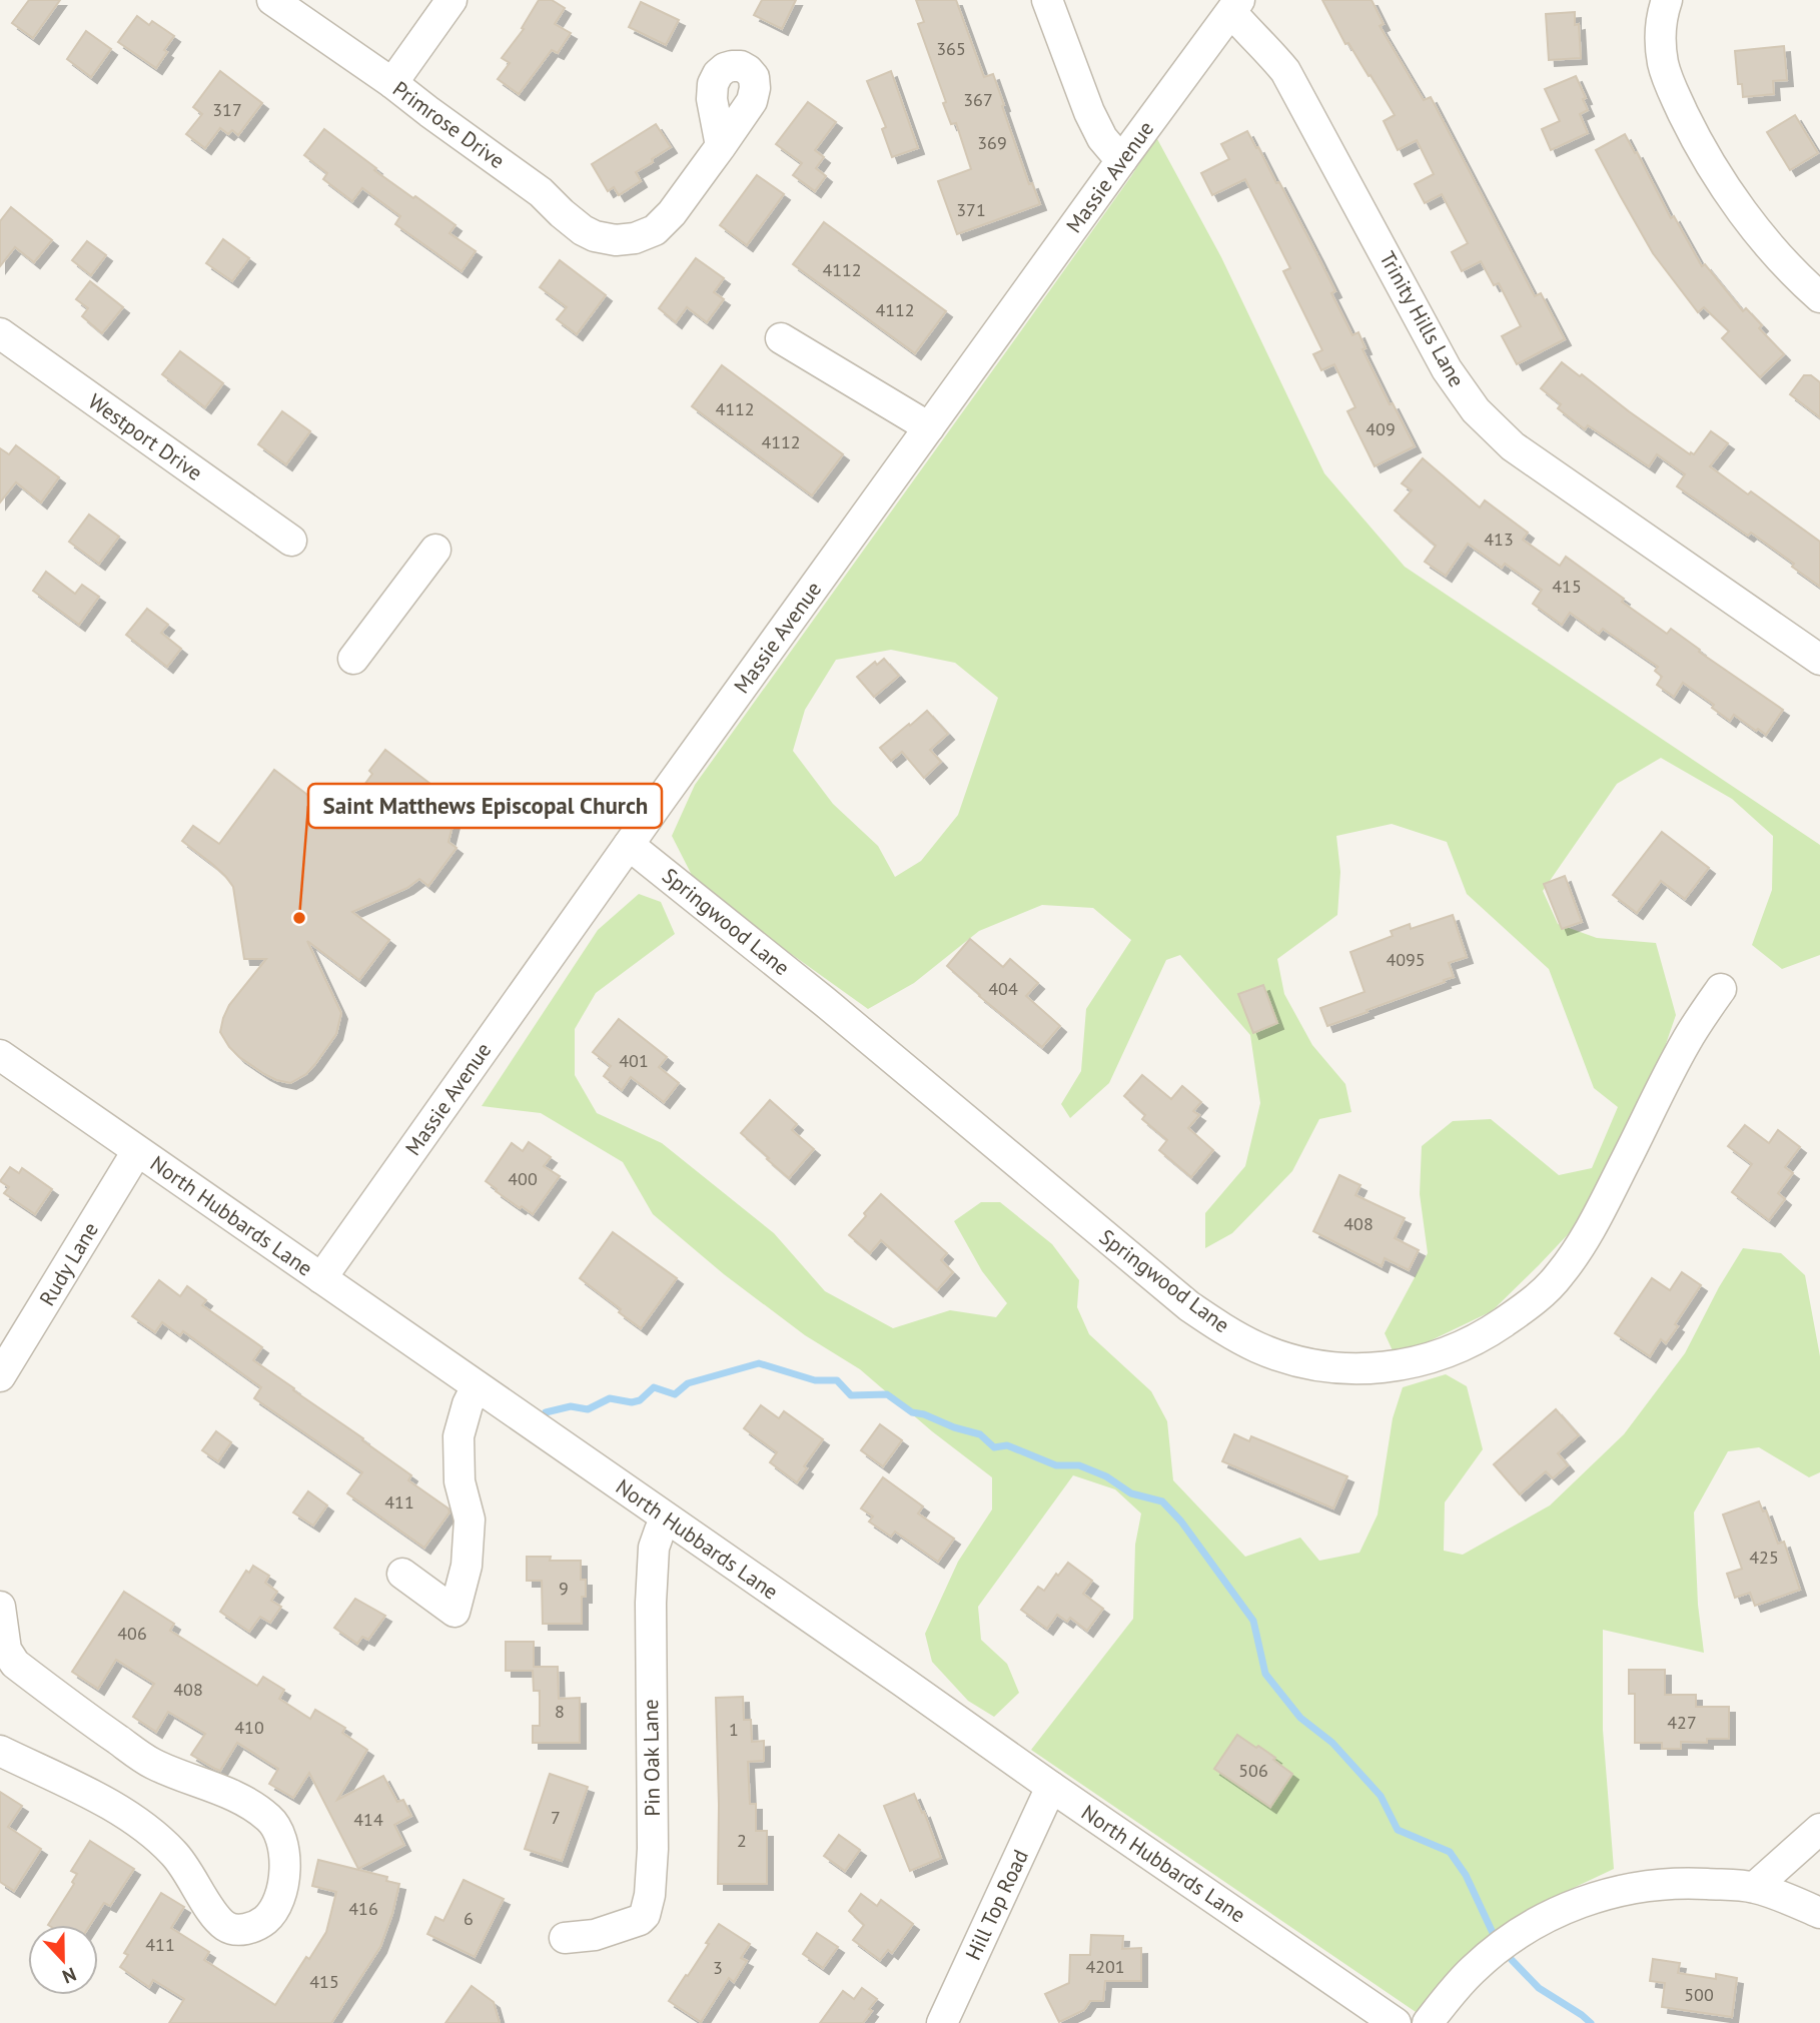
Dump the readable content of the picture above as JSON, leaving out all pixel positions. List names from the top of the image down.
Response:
{
  "streets": {
    "street": [
      "Primrose Drive",
      "Massie Avenue",
      "Trinity Hills Lane",
      "Westport Drive",
      "Springwood Lane",
      "North Hubbards Lane",
      "Rudy Lane",
      "Pin Oak Lane",
      "Hill Top Road"
    ]
  },
  "crossings": [
    ["Massie Avenue", "Trinity Hills Lane"],
    ["Massie Avenue", "Springwood Lane"],
    ["Massie Avenue", "North Hubbards Lane"],
    ["North Hubbards Lane", "Rudy Lane"],
    ["North Hubbards Lane", "Pin Oak Lane"],
    ["North Hubbards Lane", "Hill Top Road"]
  ],
  "places": ["Saint Matthews Episcopal Church"],
  "house_numbers": [
    "365",
    "367",
    "317",
    "369",
    "371",
    "4112",
    "4112",
    "4112",
    "409",
    "4112",
    "413",
    "415",
    "4095",
    "404",
    "401",
    "400",
    "408",
    "411",
    "425",
    "9",
    "406",
    "408",
    "8",
    "427",
    "410",
    "1",
    "506",
    "7",
    "414",
    "2",
    "416",
    "6",
    "411",
    "4201",
    "3",
    "415",
    "500"
  ],
  "north": "bottom"
}
